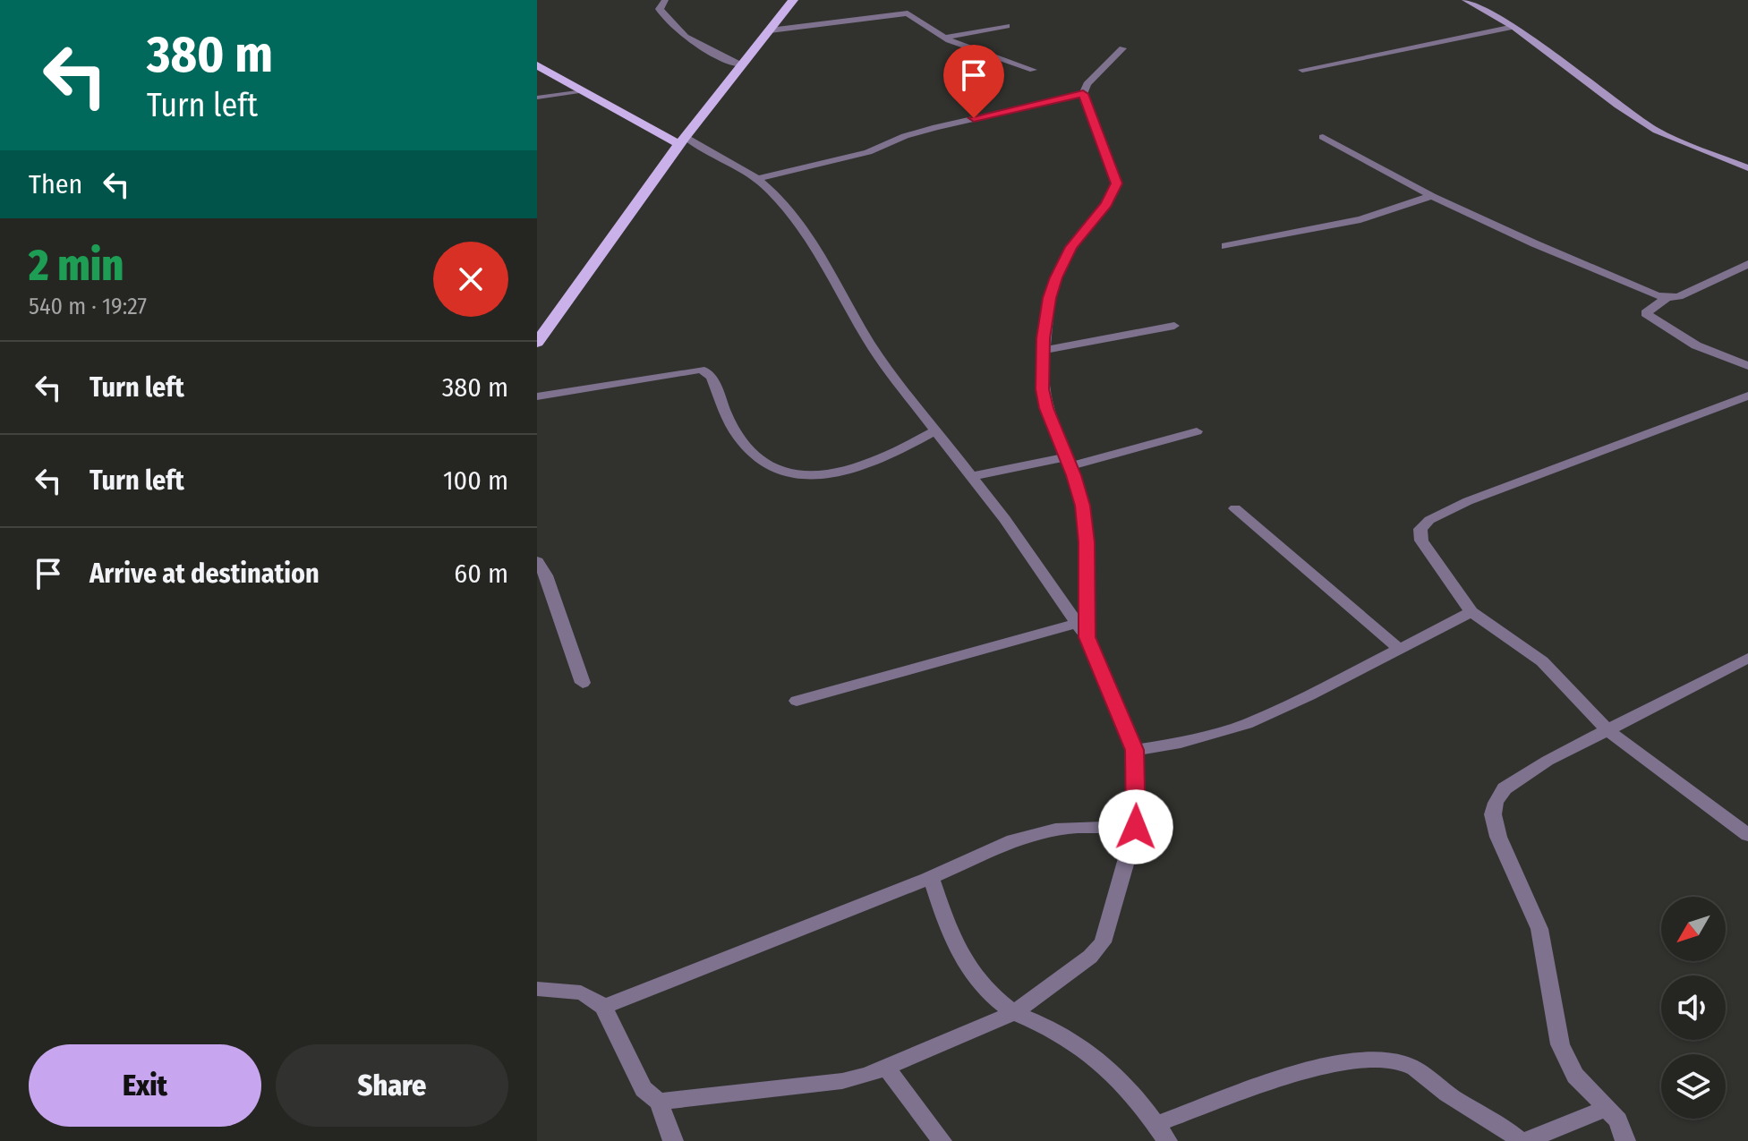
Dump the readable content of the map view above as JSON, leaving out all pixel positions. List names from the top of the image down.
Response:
{
  "north": "bottom left",
  "page": {
    "turn": ["380 m", "Turn left"],
    "then": "Then",
    "heading": ["2 min", "540 m · 19:27"],
    "list": [
      {
        "name": "Turn left",
        "value": "380 m"
      },
      {
        "name": "Turn left",
        "value": "100 m"
      },
      {
        "name": "Arrive at destination",
        "value": "60 m"
      }
    ],
    "buttons": ["Exit", "Share"]
  }
}
